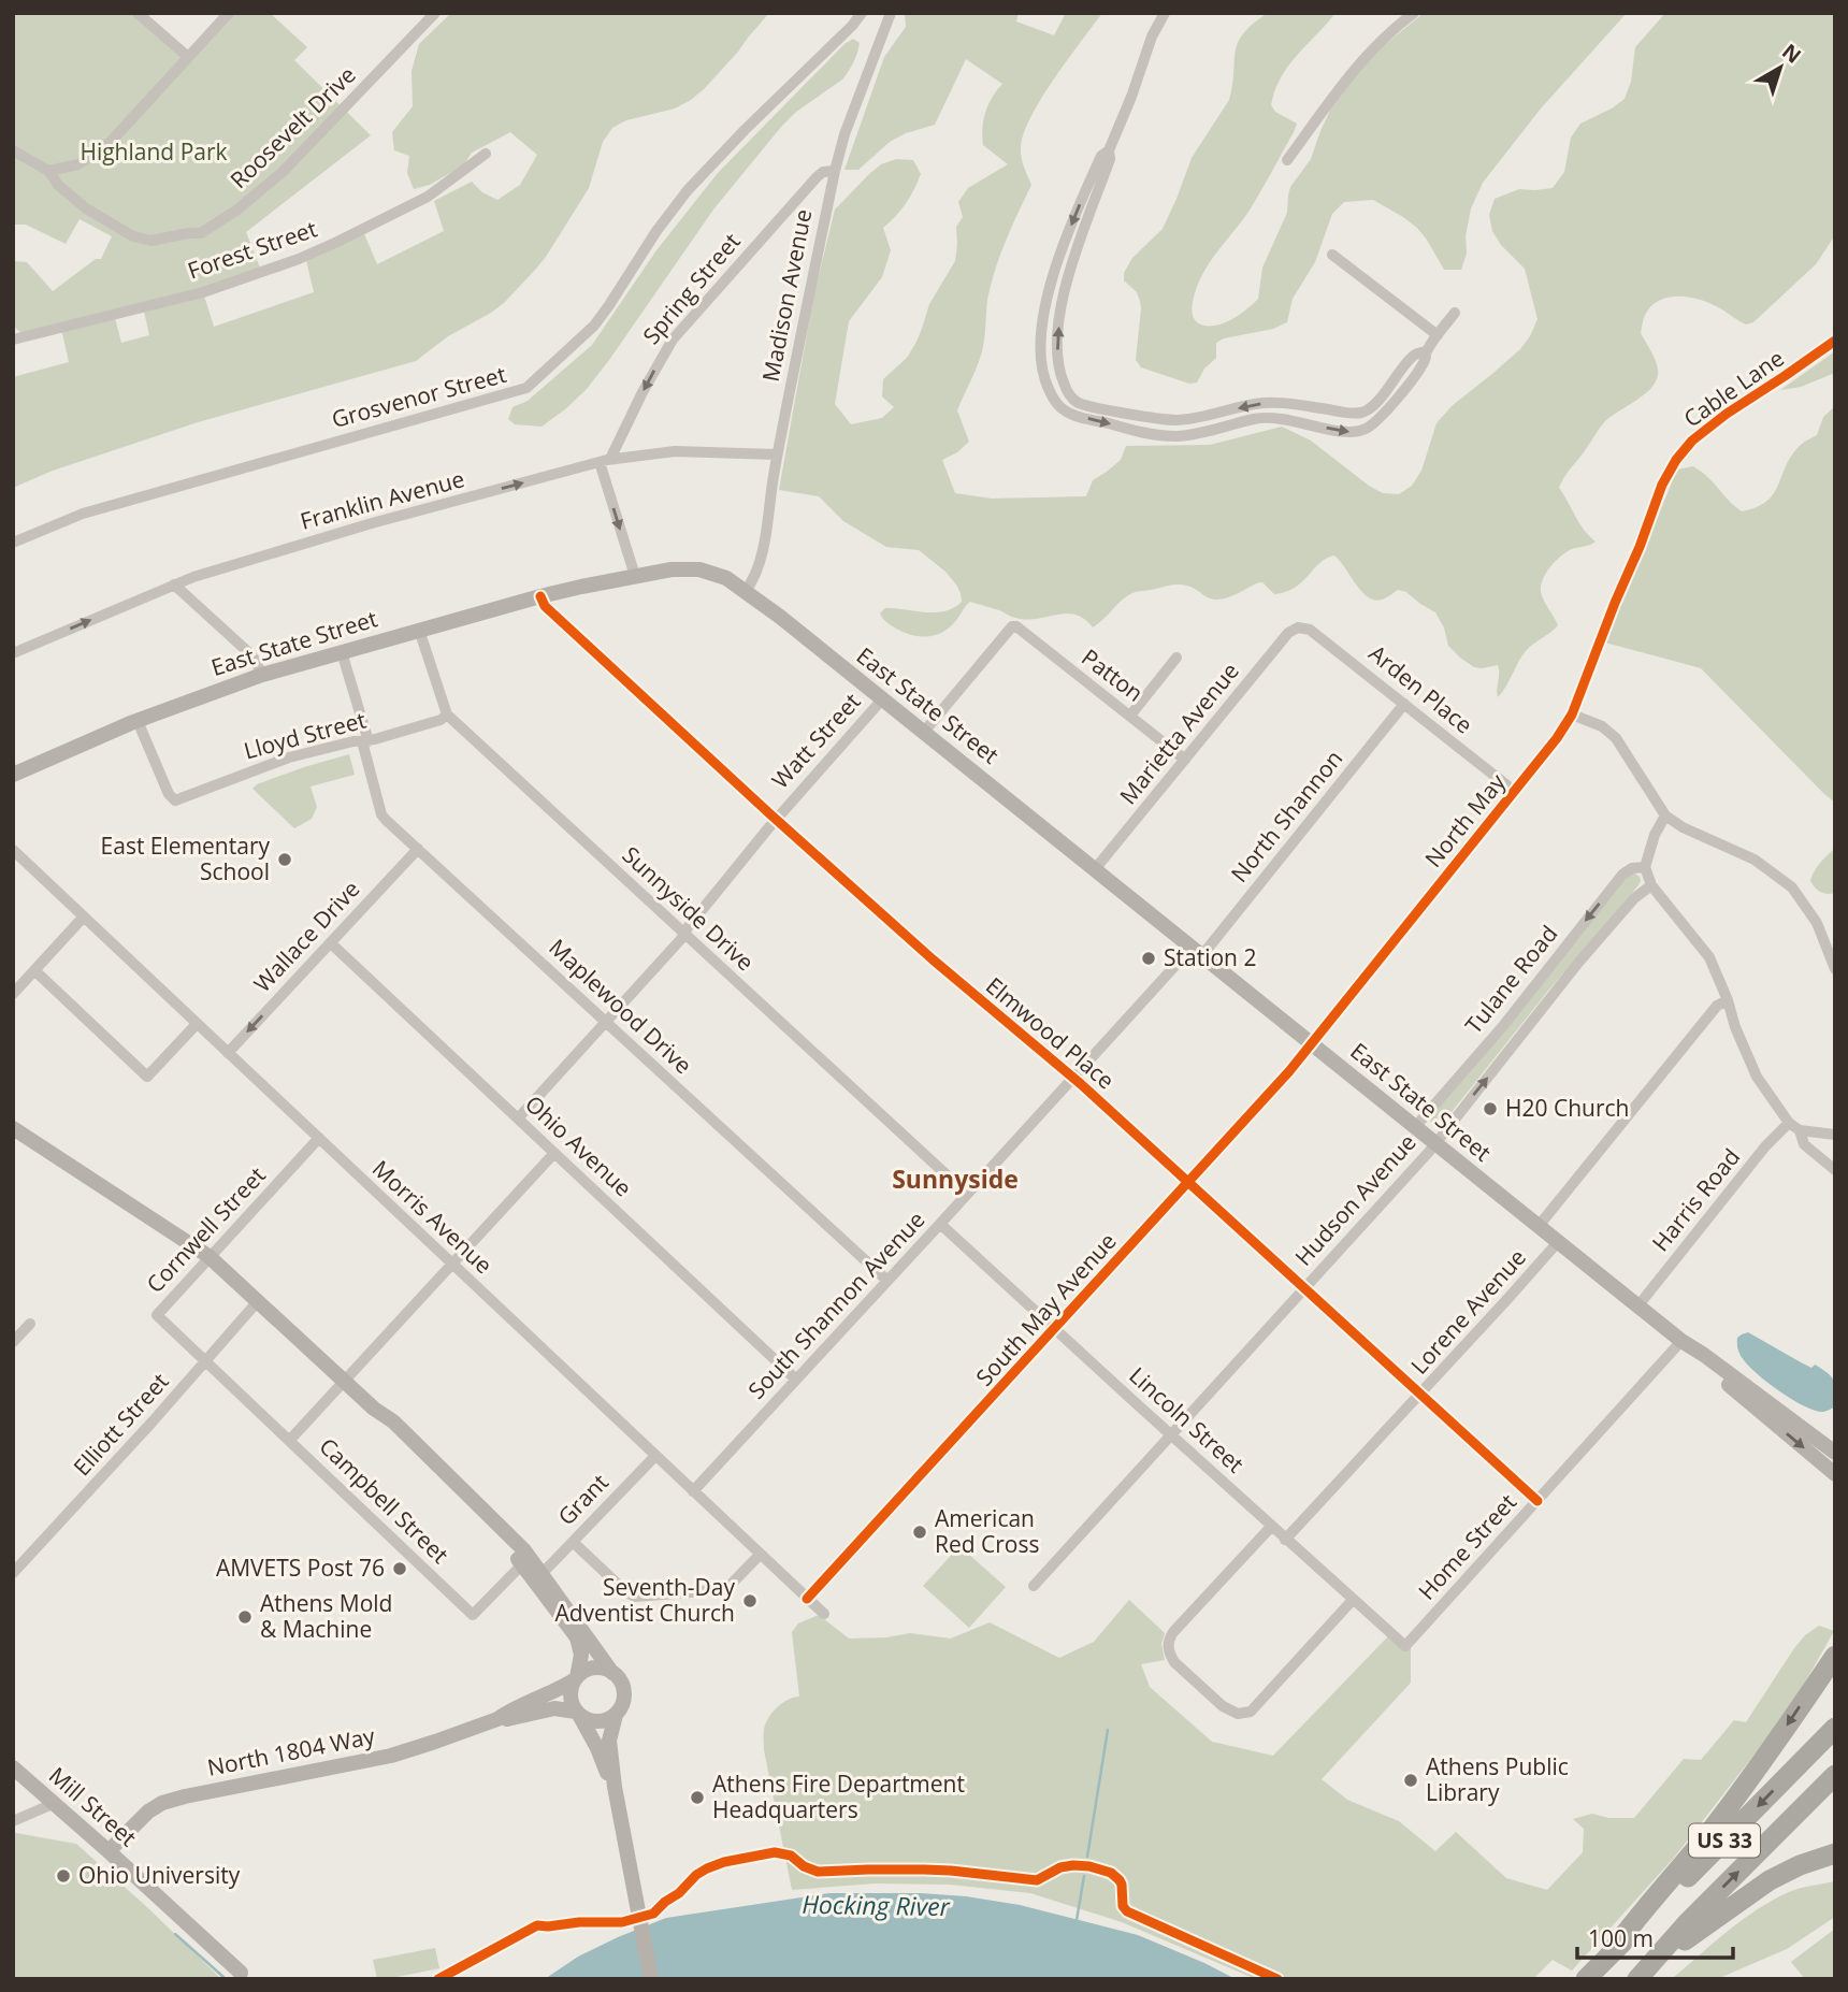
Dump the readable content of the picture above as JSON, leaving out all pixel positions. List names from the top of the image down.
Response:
{
  "streets": {
    "highway": ["US 33"],
    "main road": ["East State Street", "North 1804 Way", "Mill Street"],
    "street": [
      "Roosevelt Drive",
      "Forest Street",
      "Spring Street",
      "Madison Avenue",
      "Cable Lane",
      "Grosvenor Street",
      "Franklin Avenue",
      "Patton",
      "Arden Place",
      "Marietta Avenue",
      "Lloyd Street",
      "Watt Street",
      "North Shannon",
      "North May",
      "Sunnyside Drive",
      "Wallace Drive",
      "Tulane Road",
      "Maplewood Drive",
      "Elmwood Place",
      "Ohio Avenue",
      "Hudson Avenue",
      "Harris Road",
      "Morris Avenue",
      "Cornwell Street",
      "South Shannon Avenue",
      "South May Avenue",
      "Lorene Avenue",
      "Lincoln Street",
      "Elliott Street",
      "Grant",
      "Campbell Street",
      "Home Street"
    ]
  },
  "crossings": [
    ["Spring Street", "Madison Avenue"],
    ["Spring Street", "Franklin Avenue"],
    ["Madison Avenue", "Franklin Avenue"],
    ["Madison Avenue", "East State Street"],
    ["Cable Lane", "North May"],
    ["East State Street", "Patton"],
    ["East State Street", "Marietta Avenue"],
    ["East State Street", "Lloyd Street"],
    ["East State Street", "Watt Street"],
    ["East State Street", "North Shannon"],
    ["East State Street", "North May"],
    ["East State Street", "Sunnyside Drive"],
    ["East State Street", "Tulane Road"],
    ["East State Street", "Maplewood Drive"],
    ["East State Street", "Elmwood Place"],
    ["East State Street", "Hudson Avenue"],
    ["East State Street", "Harris Road"],
    ["East State Street", "South Shannon Avenue"],
    ["East State Street", "South May Avenue"],
    ["East State Street", "Lorene Avenue"],
    ["East State Street", "Home Street"],
    ["Patton", "Marietta Avenue"],
    ["Arden Place", "Marietta Avenue"],
    ["Arden Place", "North Shannon"],
    ["Arden Place", "North May"],
    ["Lloyd Street", "Sunnyside Drive"],
    ["Lloyd Street", "Maplewood Drive"],
    ["Watt Street", "Sunnyside Drive"],
    ["Watt Street", "Maplewood Drive"],
    ["Watt Street", "Elmwood Place"],
    ["Watt Street", "Ohio Avenue"],
    ["North Shannon", "South Shannon Avenue"],
    ["North May", "South May Avenue"],
    ["Sunnyside Drive", "South Shannon Avenue"],
    ["Wallace Drive", "Maplewood Drive"],
    ["Wallace Drive", "Ohio Avenue"],
    ["Wallace Drive", "Morris Avenue"],
    ["Tulane Road", "Hudson Avenue"],
    ["Maplewood Drive", "South Shannon Avenue"],
    ["Elmwood Place", "Hudson Avenue"],
    ["Elmwood Place", "South Shannon Avenue"],
    ["Elmwood Place", "South May Avenue"],
    ["Elmwood Place", "Lorene Avenue"],
    ["Elmwood Place", "Home Street"],
    ["Ohio Avenue", "South Shannon Avenue"],
    ["Hudson Avenue", "Lincoln Street"],
    ["Morris Avenue", "Cornwell Street"],
    ["Morris Avenue", "South Shannon Avenue"],
    ["Morris Avenue", "South May Avenue"],
    ["Morris Avenue", "Grant"],
    ["Morris Avenue", "Campbell Street"],
    ["Cornwell Street", "Elliott Street"],
    ["Cornwell Street", "Campbell Street"],
    ["South Shannon Avenue", "Lincoln Street"],
    ["South May Avenue", "Lincoln Street"],
    ["Lorene Avenue", "Lincoln Street"],
    ["Lincoln Street", "Home Street"],
    ["North 1804 Way", "Mill Street"]
  ],
  "one_way": ["Spring Street", "Franklin Avenue", "Wallace Drive"],
  "districts": ["Sunnyside"],
  "water": ["Hocking River"],
  "parks": ["Highland Park"],
  "places": [
    "East Elementary School",
    "Station 2",
    "H20 Church",
    "American Red Cross",
    "AMVETS Post 76",
    "Seventh-Day Adventist Church",
    "Athens Mold & Machine",
    "Athens Public Library",
    "Athens Fire Department Headquarters",
    "Ohio University"
  ],
  "scale_bar": "100 m",
  "north": "top right"
}
